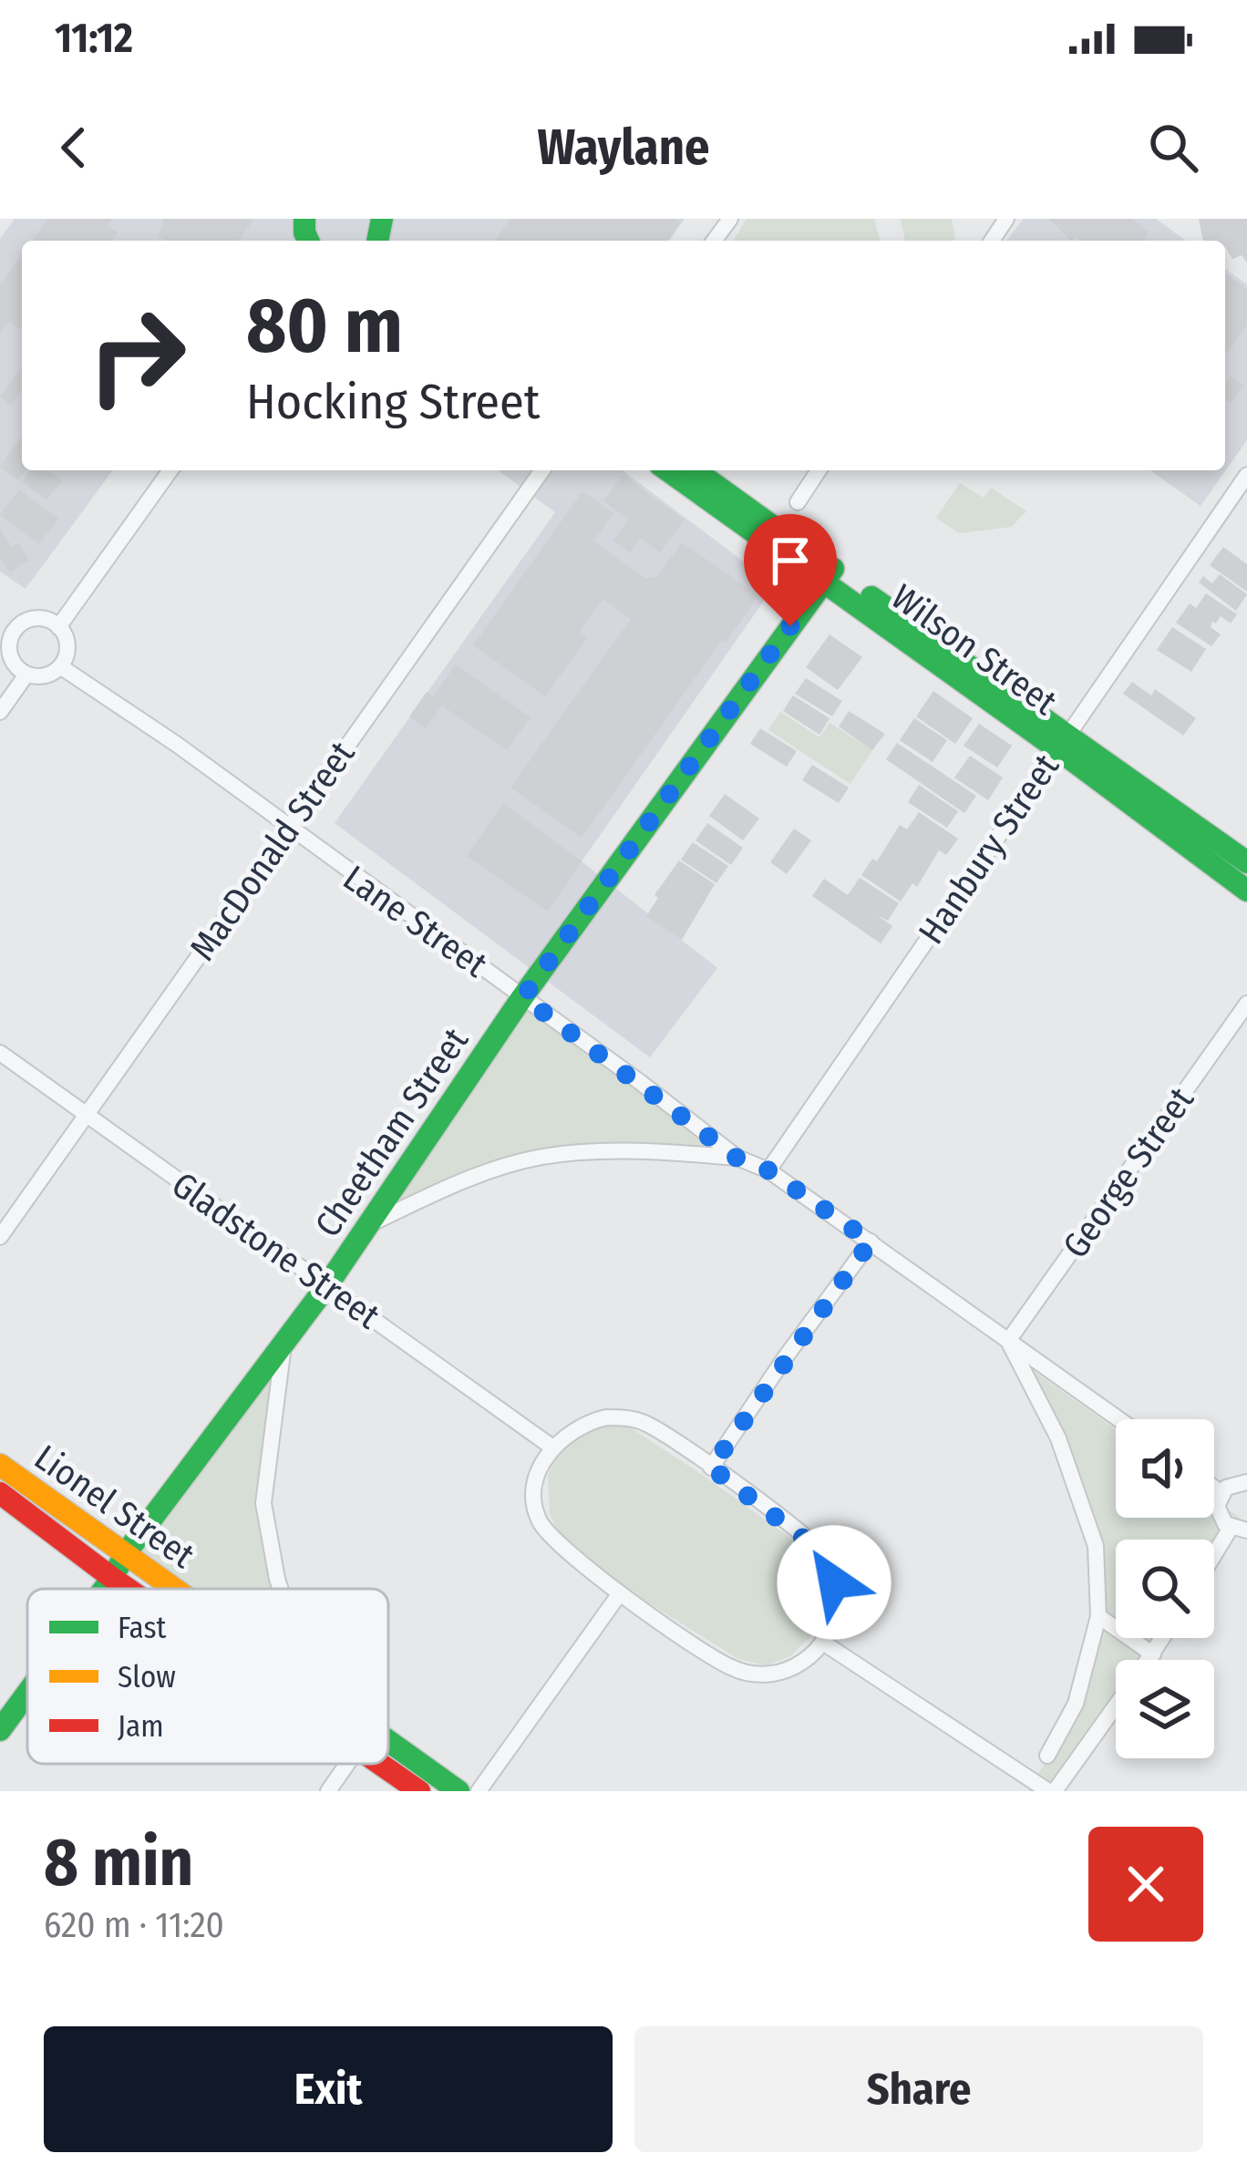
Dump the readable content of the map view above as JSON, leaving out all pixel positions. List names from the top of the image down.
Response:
{
  "streets": {
    "street": [
      "Wilson Street",
      "Hanbury Street",
      "MacDonald Street",
      "Lane Street",
      "Cheetham Street",
      "George Street",
      "Gladstone Street",
      "Lionel Street"
    ]
  },
  "crossings": [
    ["Wilson Street", "Hanbury Street"],
    ["Wilson Street", "Cheetham Street"],
    ["Hanbury Street", "Lane Street"],
    ["MacDonald Street", "Lane Street"],
    ["MacDonald Street", "Gladstone Street"],
    ["Lane Street", "Cheetham Street"],
    ["Lane Street", "George Street"],
    ["Cheetham Street", "Gladstone Street"],
    ["Cheetham Street", "Lionel Street"]
  ],
  "legend": ["Fast", "Slow", "Jam"],
  "page": {
    "status": "11:12",
    "header": "Waylane",
    "turn": ["80 m", "Hocking Street"],
    "heading": ["8 min", "620 m · 11:20"],
    "buttons": ["Exit", "Share"]
  }
}
